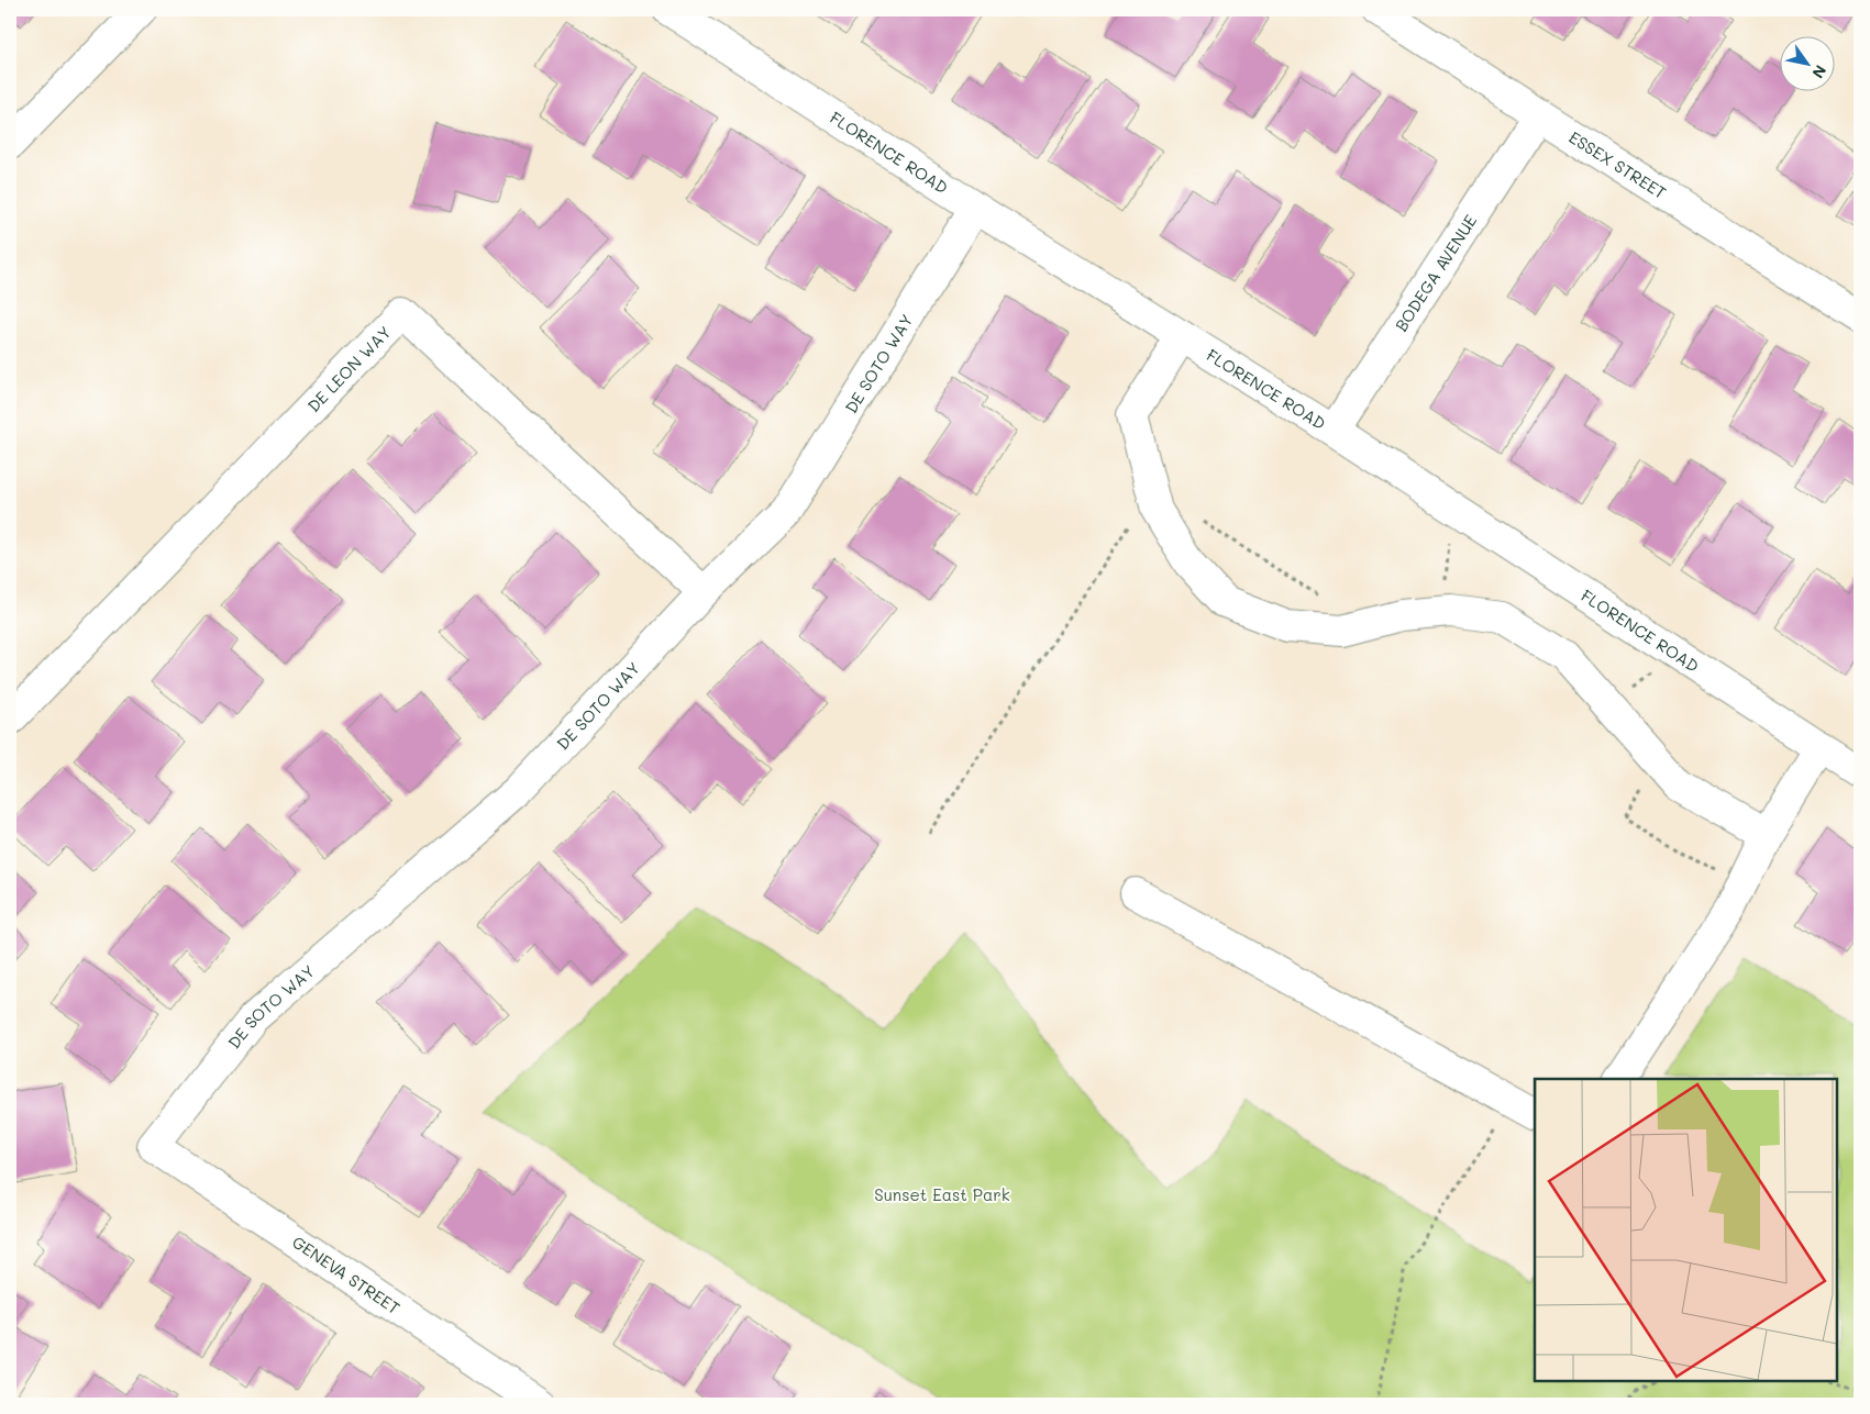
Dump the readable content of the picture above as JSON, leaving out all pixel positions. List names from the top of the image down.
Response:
{
  "streets": {
    "street": [
      "FLORENCE ROAD",
      "ESSEX STREET",
      "BODEGA AVENUE",
      "DE SOTO WAY",
      "DE LEON WAY",
      "GENEVA STREET"
    ]
  },
  "crossings": [
    ["FLORENCE ROAD", "BODEGA AVENUE"],
    ["FLORENCE ROAD", "DE SOTO WAY"],
    ["ESSEX STREET", "BODEGA AVENUE"],
    ["DE SOTO WAY", "DE LEON WAY"],
    ["DE SOTO WAY", "GENEVA STREET"]
  ],
  "parks": ["Sunset East Park"],
  "north": "bottom right"
}
